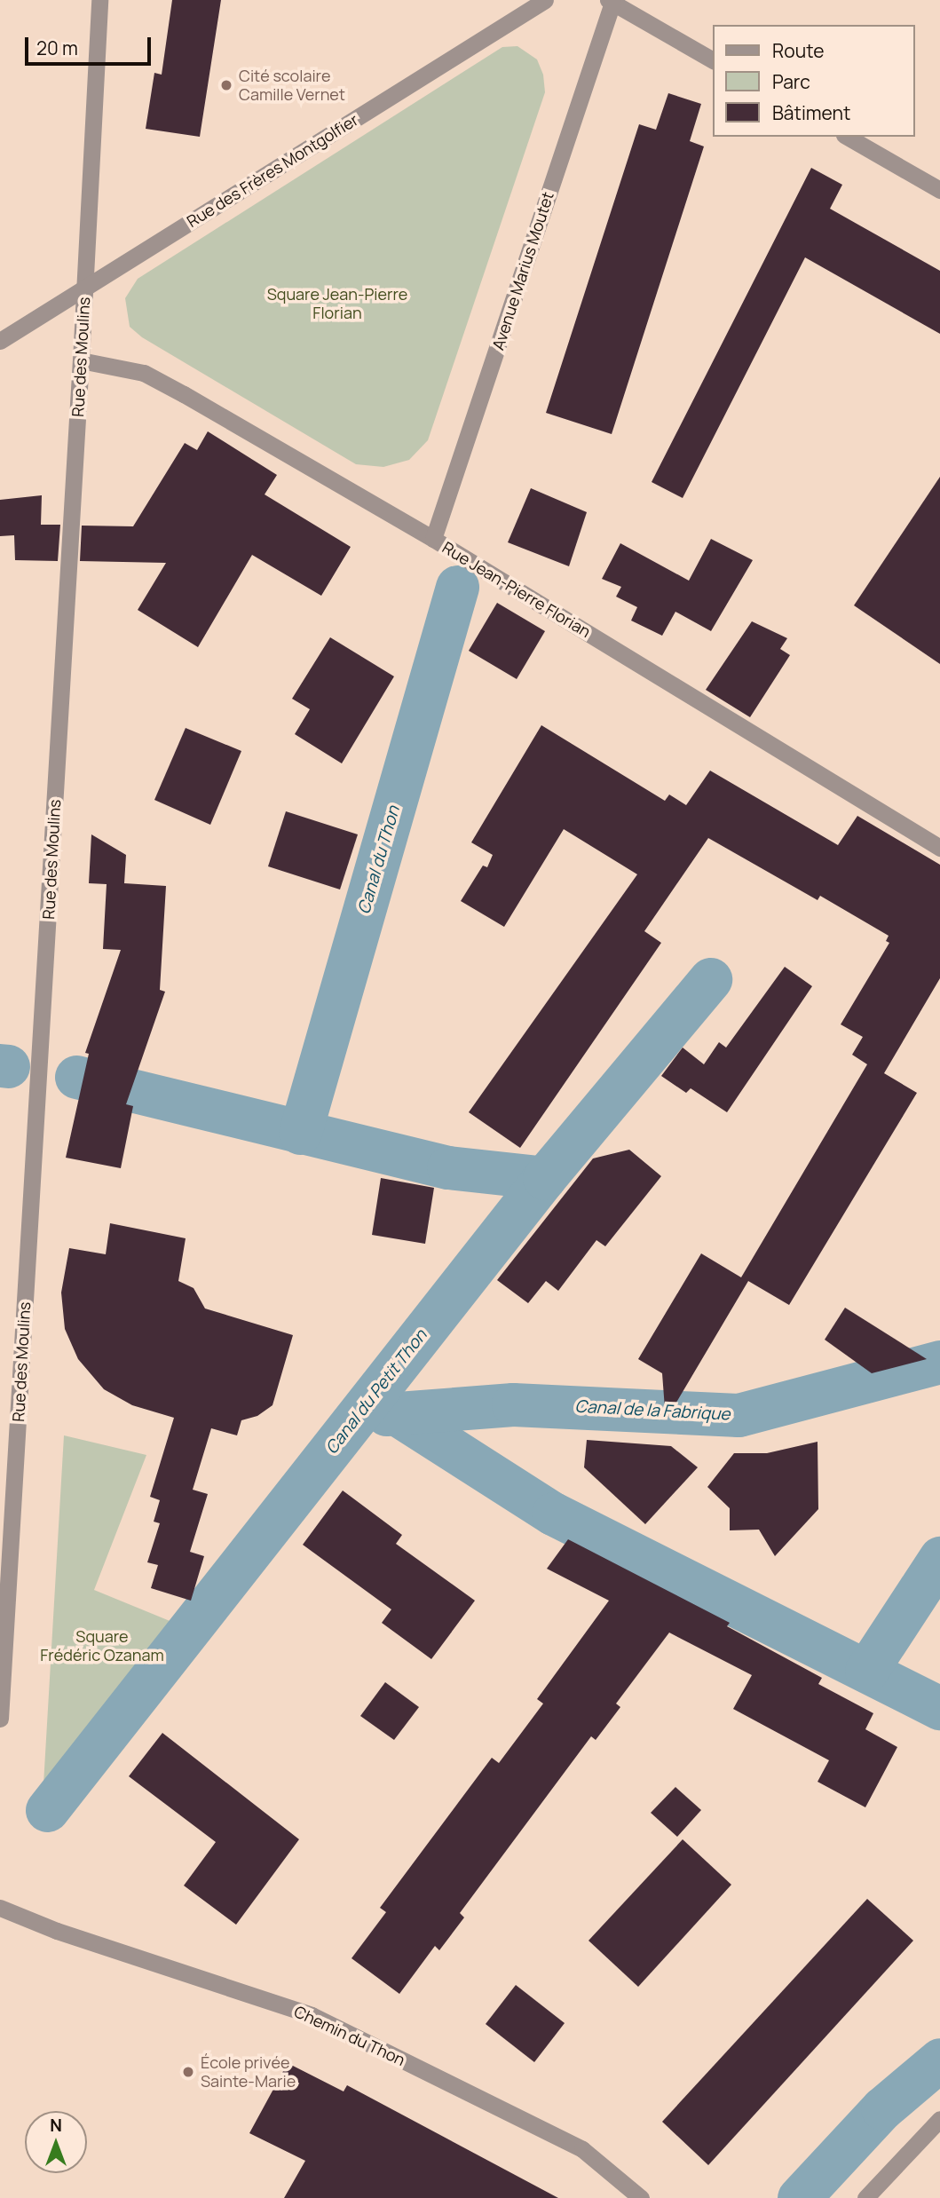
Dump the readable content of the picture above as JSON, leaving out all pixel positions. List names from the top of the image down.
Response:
{
  "streets": {
    "street": [
      "Rue des Frères Montgolfier",
      "Avenue Marius Moutet",
      "Rue des Moulins",
      "Rue Jean-Pierre Florian",
      "Chemin du Thon"
    ]
  },
  "crossings": [
    ["Rue des Frères Montgolfier", "Rue des Moulins"],
    ["Avenue Marius Moutet", "Rue Jean-Pierre Florian"],
    ["Rue des Moulins", "Rue Jean-Pierre Florian"]
  ],
  "water": ["Canal du Thon", "Canal du Petit Thon", "Canal de la Fabrique"],
  "parks": ["Square Jean-Pierre Florian", "Square Frédéric Ozanam"],
  "places": ["Cité scolaire Camille Vernet", "École privée Sainte-Marie"],
  "legend": ["Route", "Parc", "Bâtiment"],
  "scale_bar": "20 m",
  "north": "top"
}
